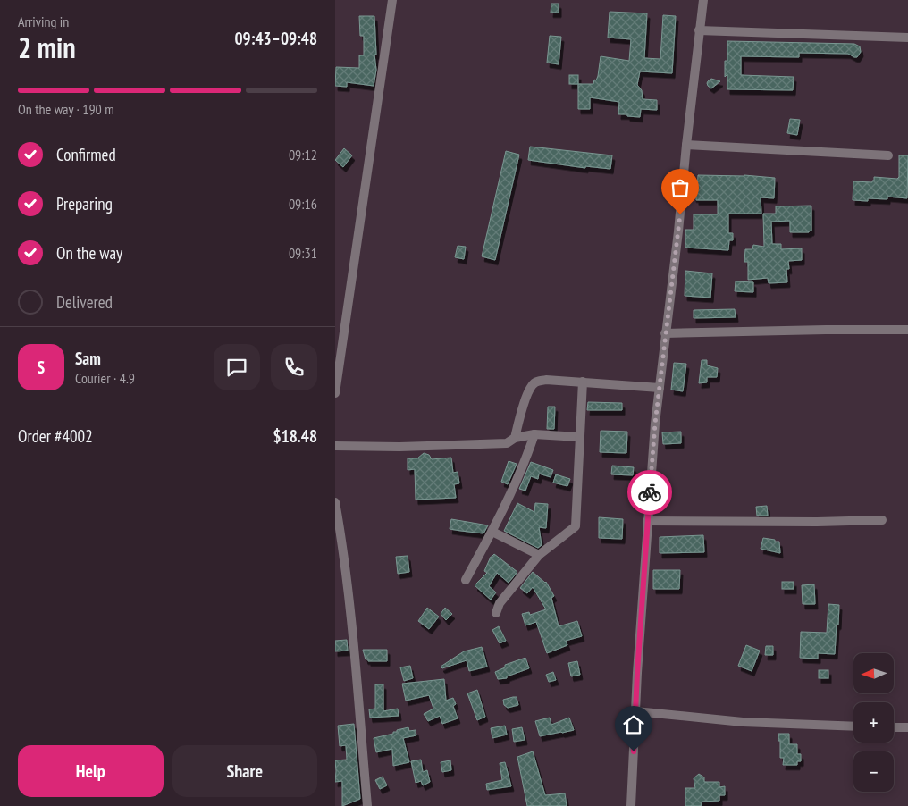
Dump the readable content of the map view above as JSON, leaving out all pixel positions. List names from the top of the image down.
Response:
{
  "north": "left",
  "page": {
    "heading": ["2 min", "Arriving in", "09:43–09:48"],
    "panel": [
      "Sam",
      "Courier · 4.9",
      "Order #4002",
      "$18.48"
    ],
    "bar": "On the way · 190 m",
    "list": [
      ["Confirmed", "09:12"],
      ["Preparing", "09:16"],
      ["On the way", "09:31"],
      "Delivered"
    ],
    "round": "S",
    "map_buttons": ["+", "−"],
    "buttons": ["Help", "Share"]
  }
}
